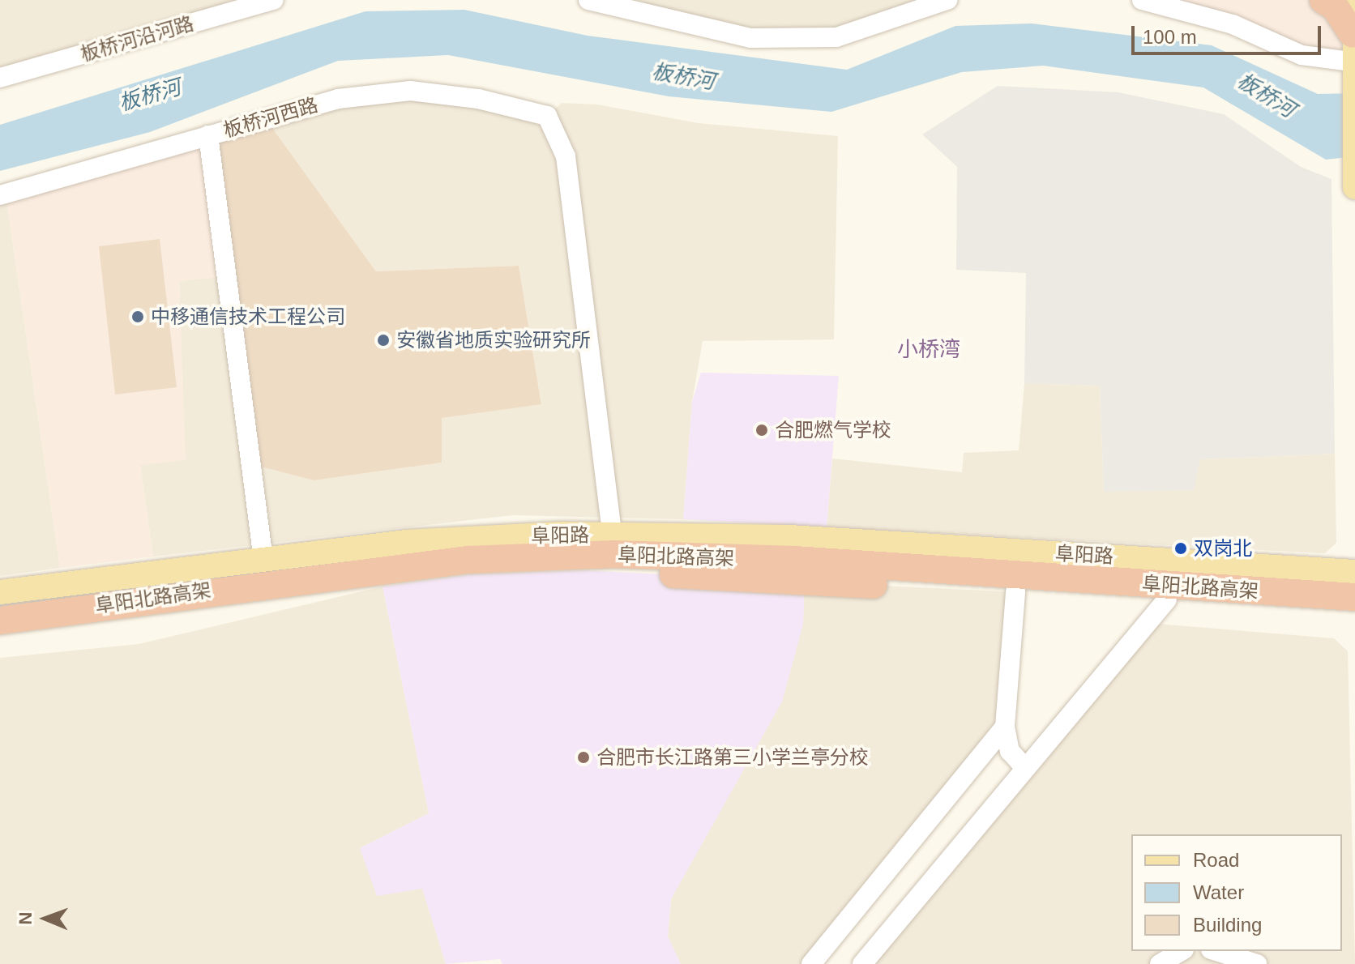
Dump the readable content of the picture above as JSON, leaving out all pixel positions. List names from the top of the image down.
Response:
{
  "streets": {
    "highway": ["阜阳北路高架"],
    "main road": ["阜阳路"],
    "street": ["板桥河沿河路", "板桥河西路"]
  },
  "crossings": [
    ["板桥河西路", "阜阳路"]
  ],
  "districts": ["小桥湾"],
  "water": ["板桥河"],
  "places": [
    "中移通信技术工程公司",
    "安徽省地质实验研究所",
    "合肥燃气学校",
    "双岗北",
    "合肥市长江路第三小学兰亭分校"
  ],
  "legend": ["Road", "Water", "Building"],
  "scale_bar": "100 m",
  "north": "left"
}
